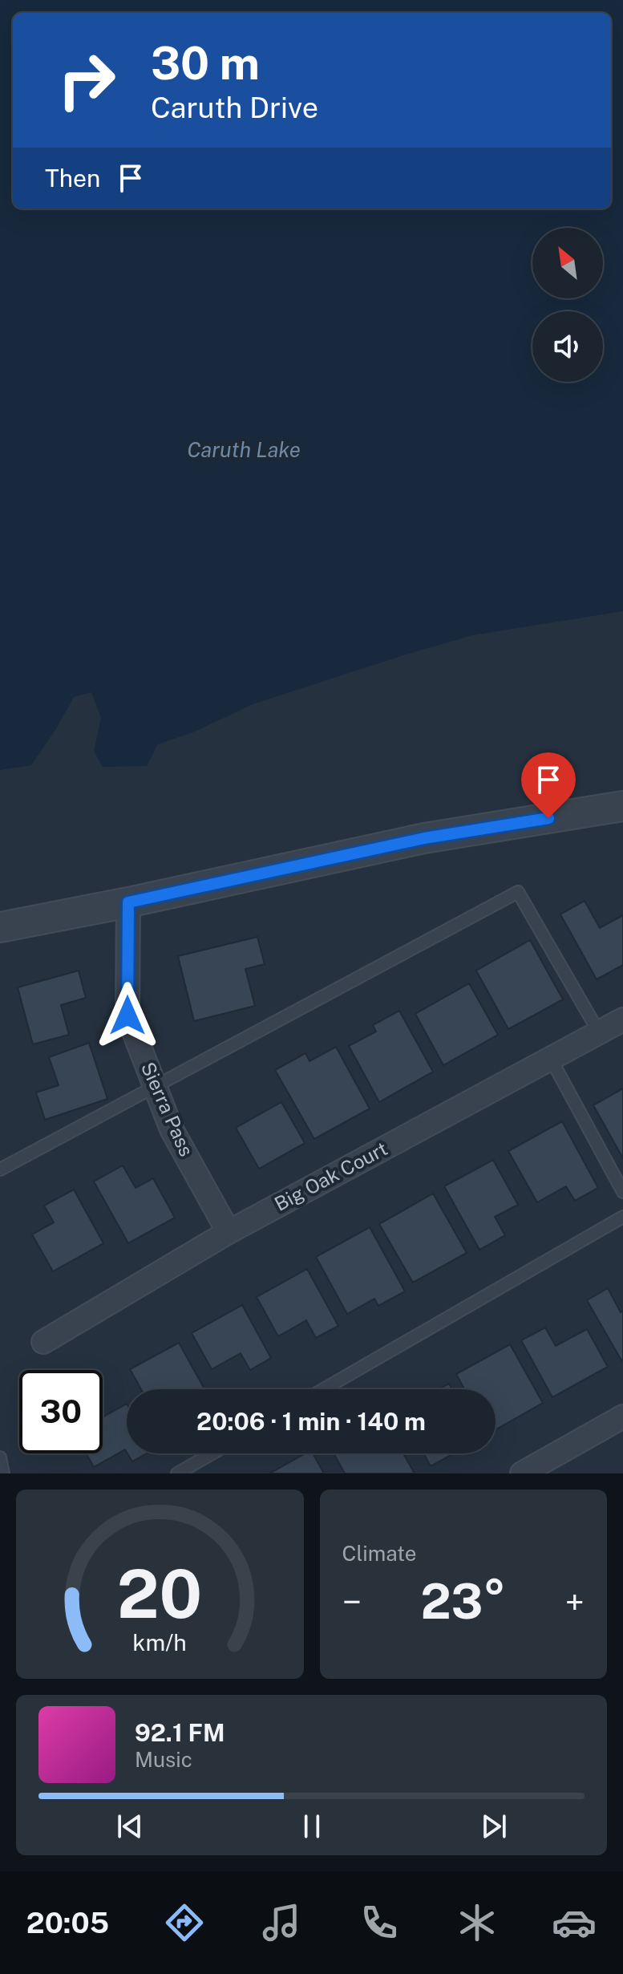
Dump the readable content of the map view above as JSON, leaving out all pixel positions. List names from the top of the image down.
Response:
{
  "streets": {
    "street": ["Sierra Pass", "Big Oak Court"]
  },
  "crossings": [
    ["Sierra Pass", "Big Oak Court"]
  ],
  "water": ["Caruth Lake"],
  "north": "top left",
  "page": {
    "turn": ["30 m", "Caruth Drive"],
    "then": "Then",
    "limit": "30",
    "trip": "20:06 · 1 min · 140 m",
    "tile": "Climate",
    "heat": ["−", "23°", "+"],
    "song": ["92.1 FM", "Music"],
    "tabs": "20:05",
    "gauge": ["20", "km/h"]
  }
}
